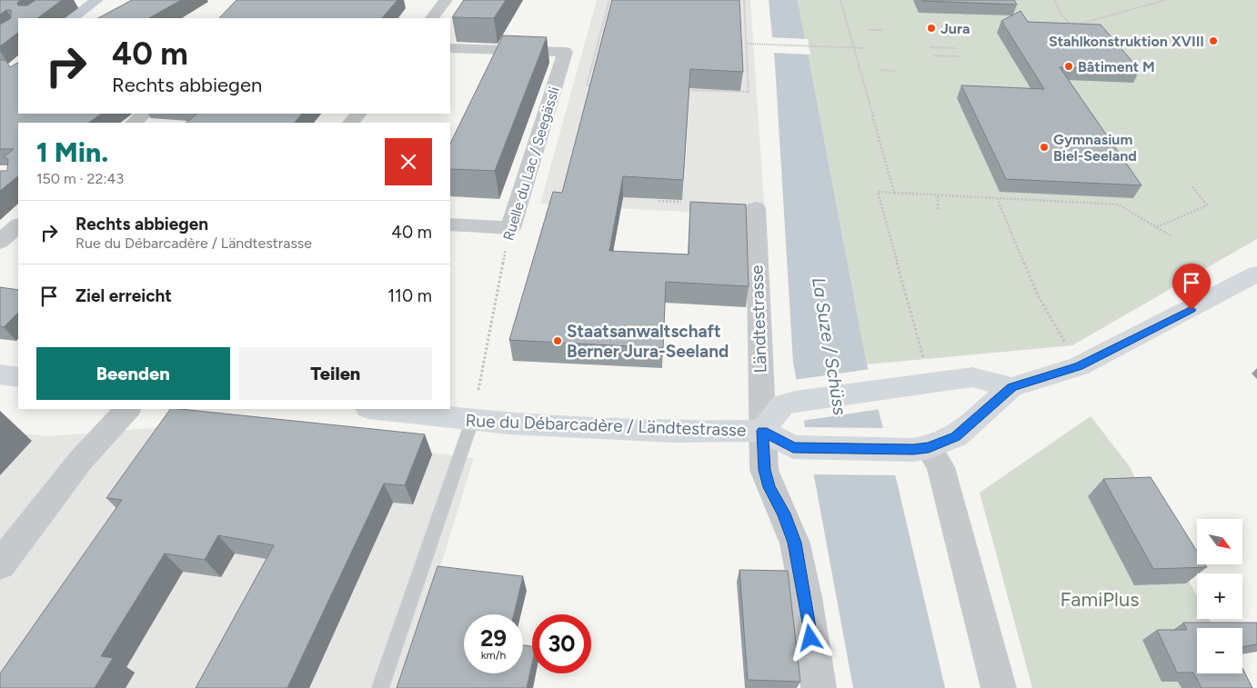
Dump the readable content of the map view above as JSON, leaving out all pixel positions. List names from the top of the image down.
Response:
{
  "streets": {
    "main road": ["Rue du Débarcadère / Ländtestrasse"],
    "street": ["Ruelle du Lac / Seegässli", "Ländtestrasse"]
  },
  "crossings": [
    ["Ländtestrasse", "Rue du Débarcadère / Ländtestrasse"]
  ],
  "water": ["La Suze / Schüss"],
  "parks": ["FamiPlus"],
  "places": [
    "Jura",
    "Stahlkonstruktion XVIII",
    "Bâtiment M",
    "Gymnasium Biel-Seeland",
    "Staatsanwaltschaft Berner Jura-Seeland"
  ],
  "north": "bottom right",
  "page": {
    "turn": ["40 m", "Rechts abbiegen"],
    "heading": ["1 Min.", "150 m · 22:43"],
    "list": [
      {
        "name": "Rechts abbiegen",
        "note": "Rue du Débarcadère / Ländtestrasse",
        "value": "40 m"
      },
      {
        "name": "Ziel erreicht",
        "value": "110 m"
      }
    ],
    "buttons": ["Beenden", "Teilen"],
    "map_buttons": ["+", "−"],
    "speed": "29 km/h",
    "limit": "30"
  }
}
